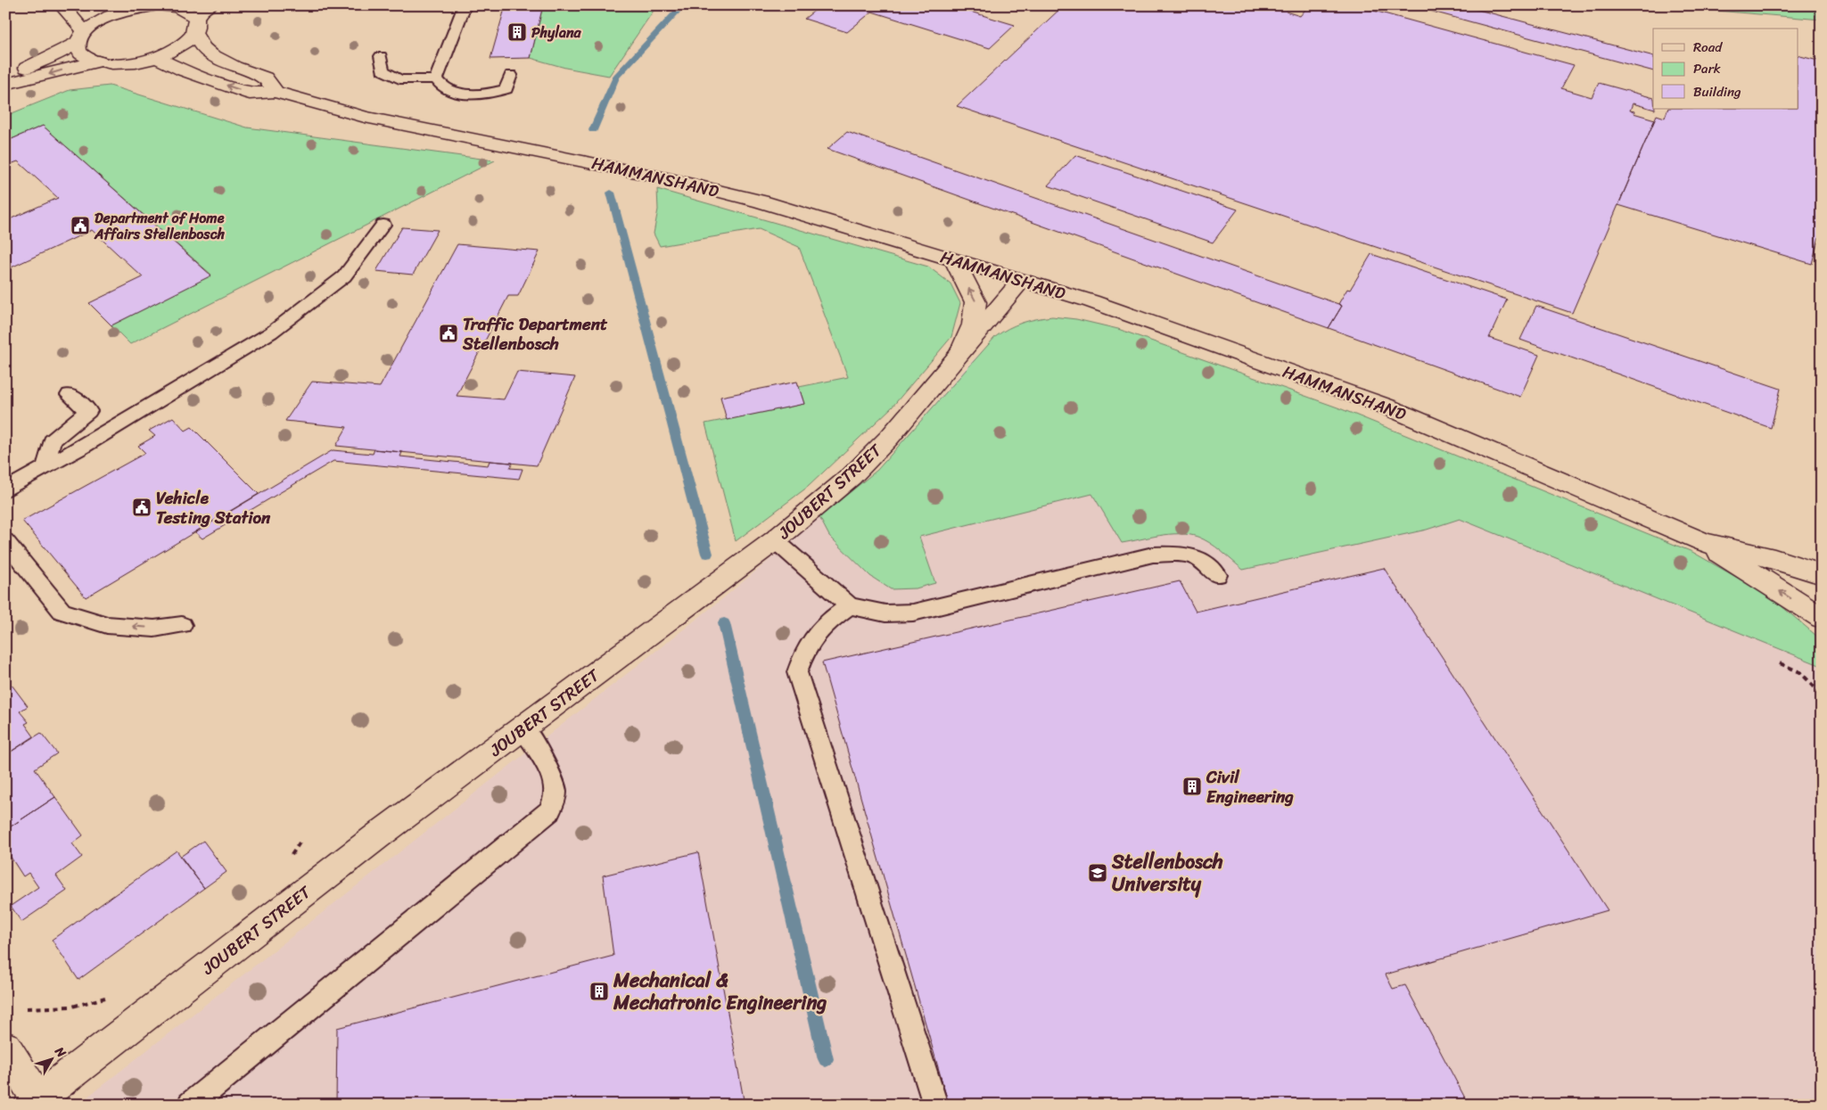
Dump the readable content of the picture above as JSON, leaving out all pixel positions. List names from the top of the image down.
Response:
{
  "streets": {
    "street": ["HAMMANSHAND", "JOUBERT STREET"]
  },
  "crossings": [
    ["HAMMANSHAND", "JOUBERT STREET"]
  ],
  "places": {
    "building": ["Phylana", "Civil Engineering", "Mechanical & Mechatronic Engineering"],
    "public building": ["Department of Home Affairs Stellenbosch", "Traffic Department Stellenbosch", "Vehicle Testing Station"],
    "school or university": ["Stellenbosch University"]
  },
  "legend": ["Road", "Park", "Building"],
  "north": "top right"
}
